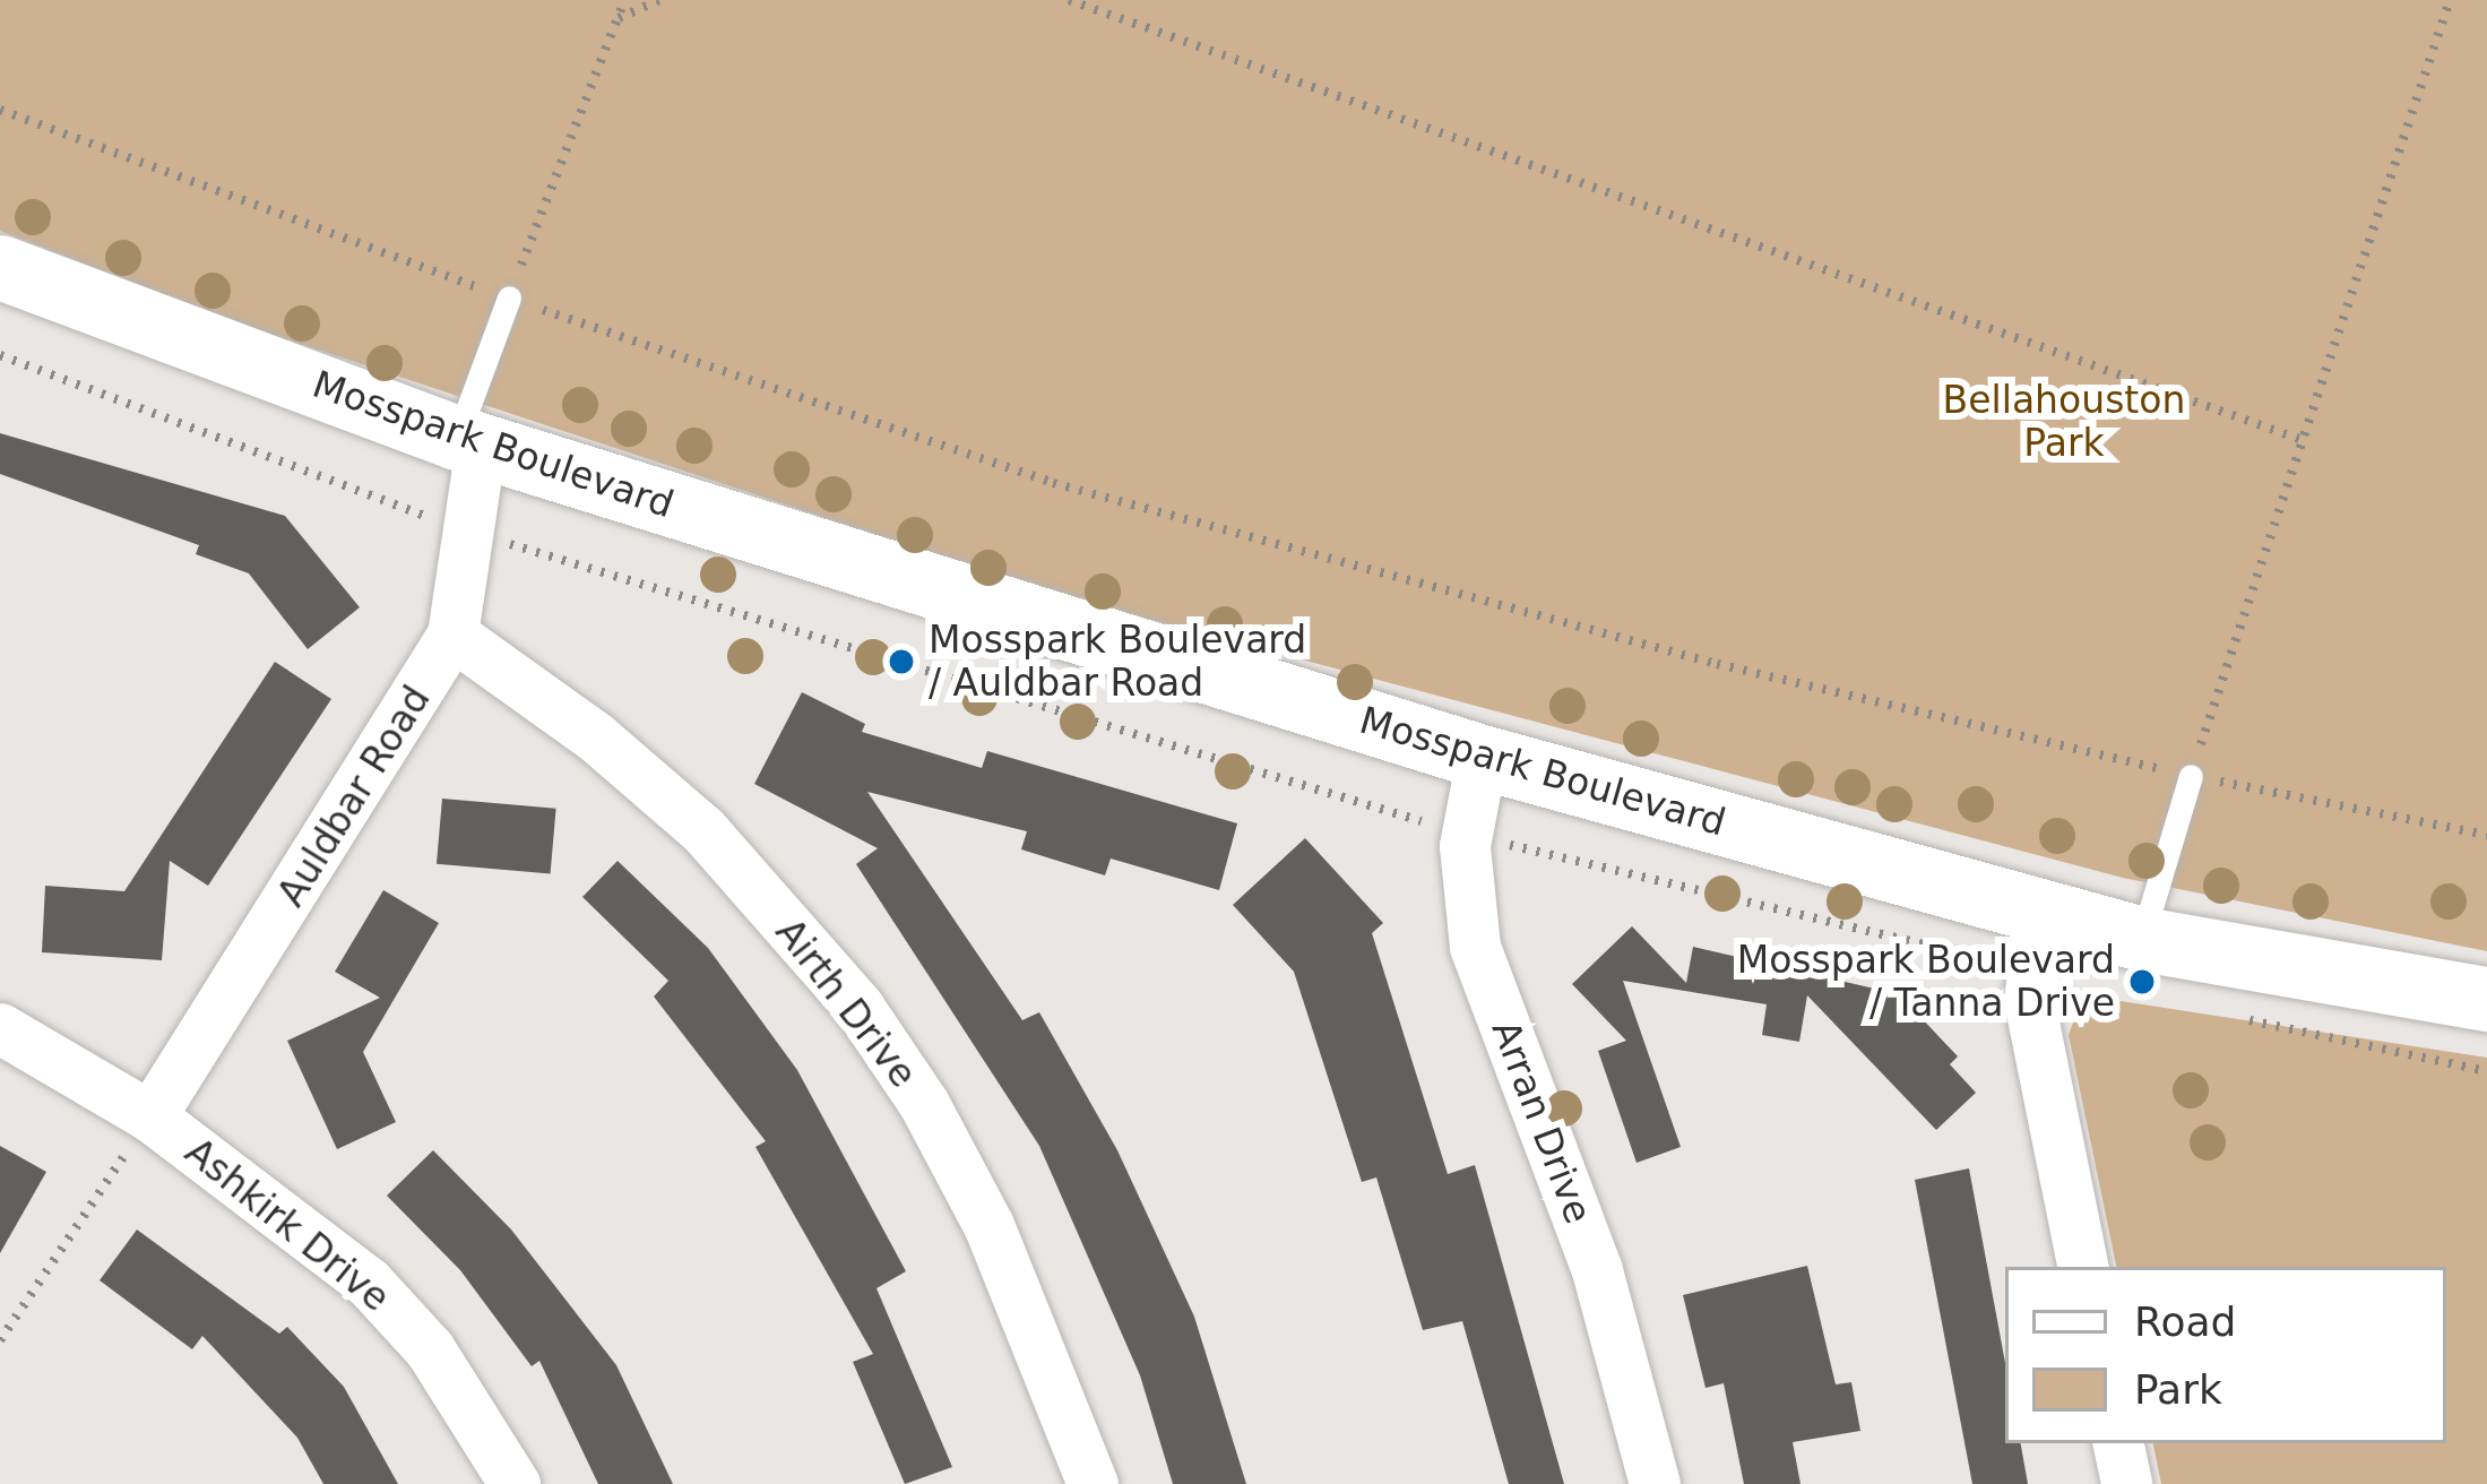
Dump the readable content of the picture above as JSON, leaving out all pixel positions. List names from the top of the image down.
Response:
{
  "streets": {
    "street": [
      "Mosspark Boulevard",
      "Auldbar Road",
      "Airth Drive",
      "Arran Drive",
      "Ashkirk Drive"
    ]
  },
  "crossings": [
    ["Mosspark Boulevard", "Auldbar Road"],
    ["Mosspark Boulevard", "Arran Drive"],
    ["Auldbar Road", "Airth Drive"],
    ["Auldbar Road", "Ashkirk Drive"]
  ],
  "parks": ["Bellahouston Park"],
  "places": ["Mosspark Boulevard / Auldbar Road", "Mosspark Boulevard / Tanna Drive"],
  "legend": ["Road", "Park"]
}
